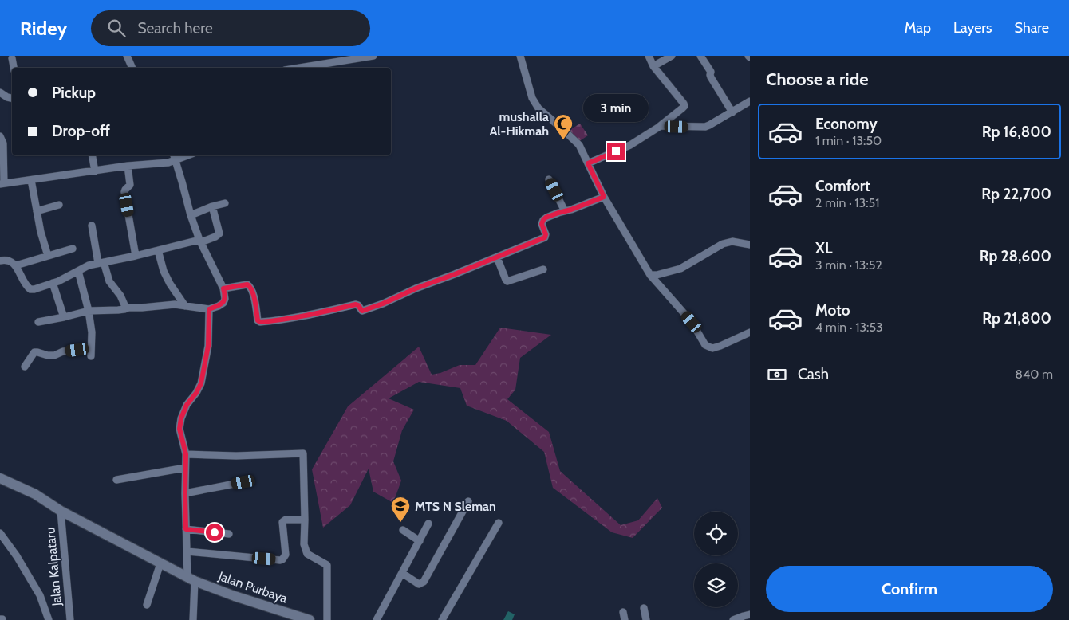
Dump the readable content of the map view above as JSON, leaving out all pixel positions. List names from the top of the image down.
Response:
{
  "streets": {
    "main road": ["Jalan Purbaya"],
    "street": ["Jalan Kalpataru"]
  },
  "crossings": [
    ["Jalan Kalpataru", "Jalan Purbaya"]
  ],
  "places": {
    "mosque": ["mushalla Al-Hikmah"],
    "school or university": ["MTS N Sleman"]
  },
  "page": {
    "header": "Ridey",
    "search": "Search here",
    "nav": ["Map", "Layers", "Share"],
    "heading": "Choose a ride",
    "banner": ["Pickup", "Drop-off"],
    "bubble": "3 min",
    "list": [
      {
        "name": "Economy",
        "note": "1 min · 13:50",
        "value": "Rp 16,800"
      },
      {
        "name": "Comfort",
        "note": "2 min · 13:51",
        "value": "Rp 22,700"
      },
      {
        "name": "XL",
        "note": "3 min · 13:52",
        "value": "Rp 28,600"
      },
      {
        "name": "Moto",
        "note": "4 min · 13:53",
        "value": "Rp 21,800"
      }
    ],
    "pay": ["Cash", "840 m"],
    "buttons": "Confirm"
  }
}
